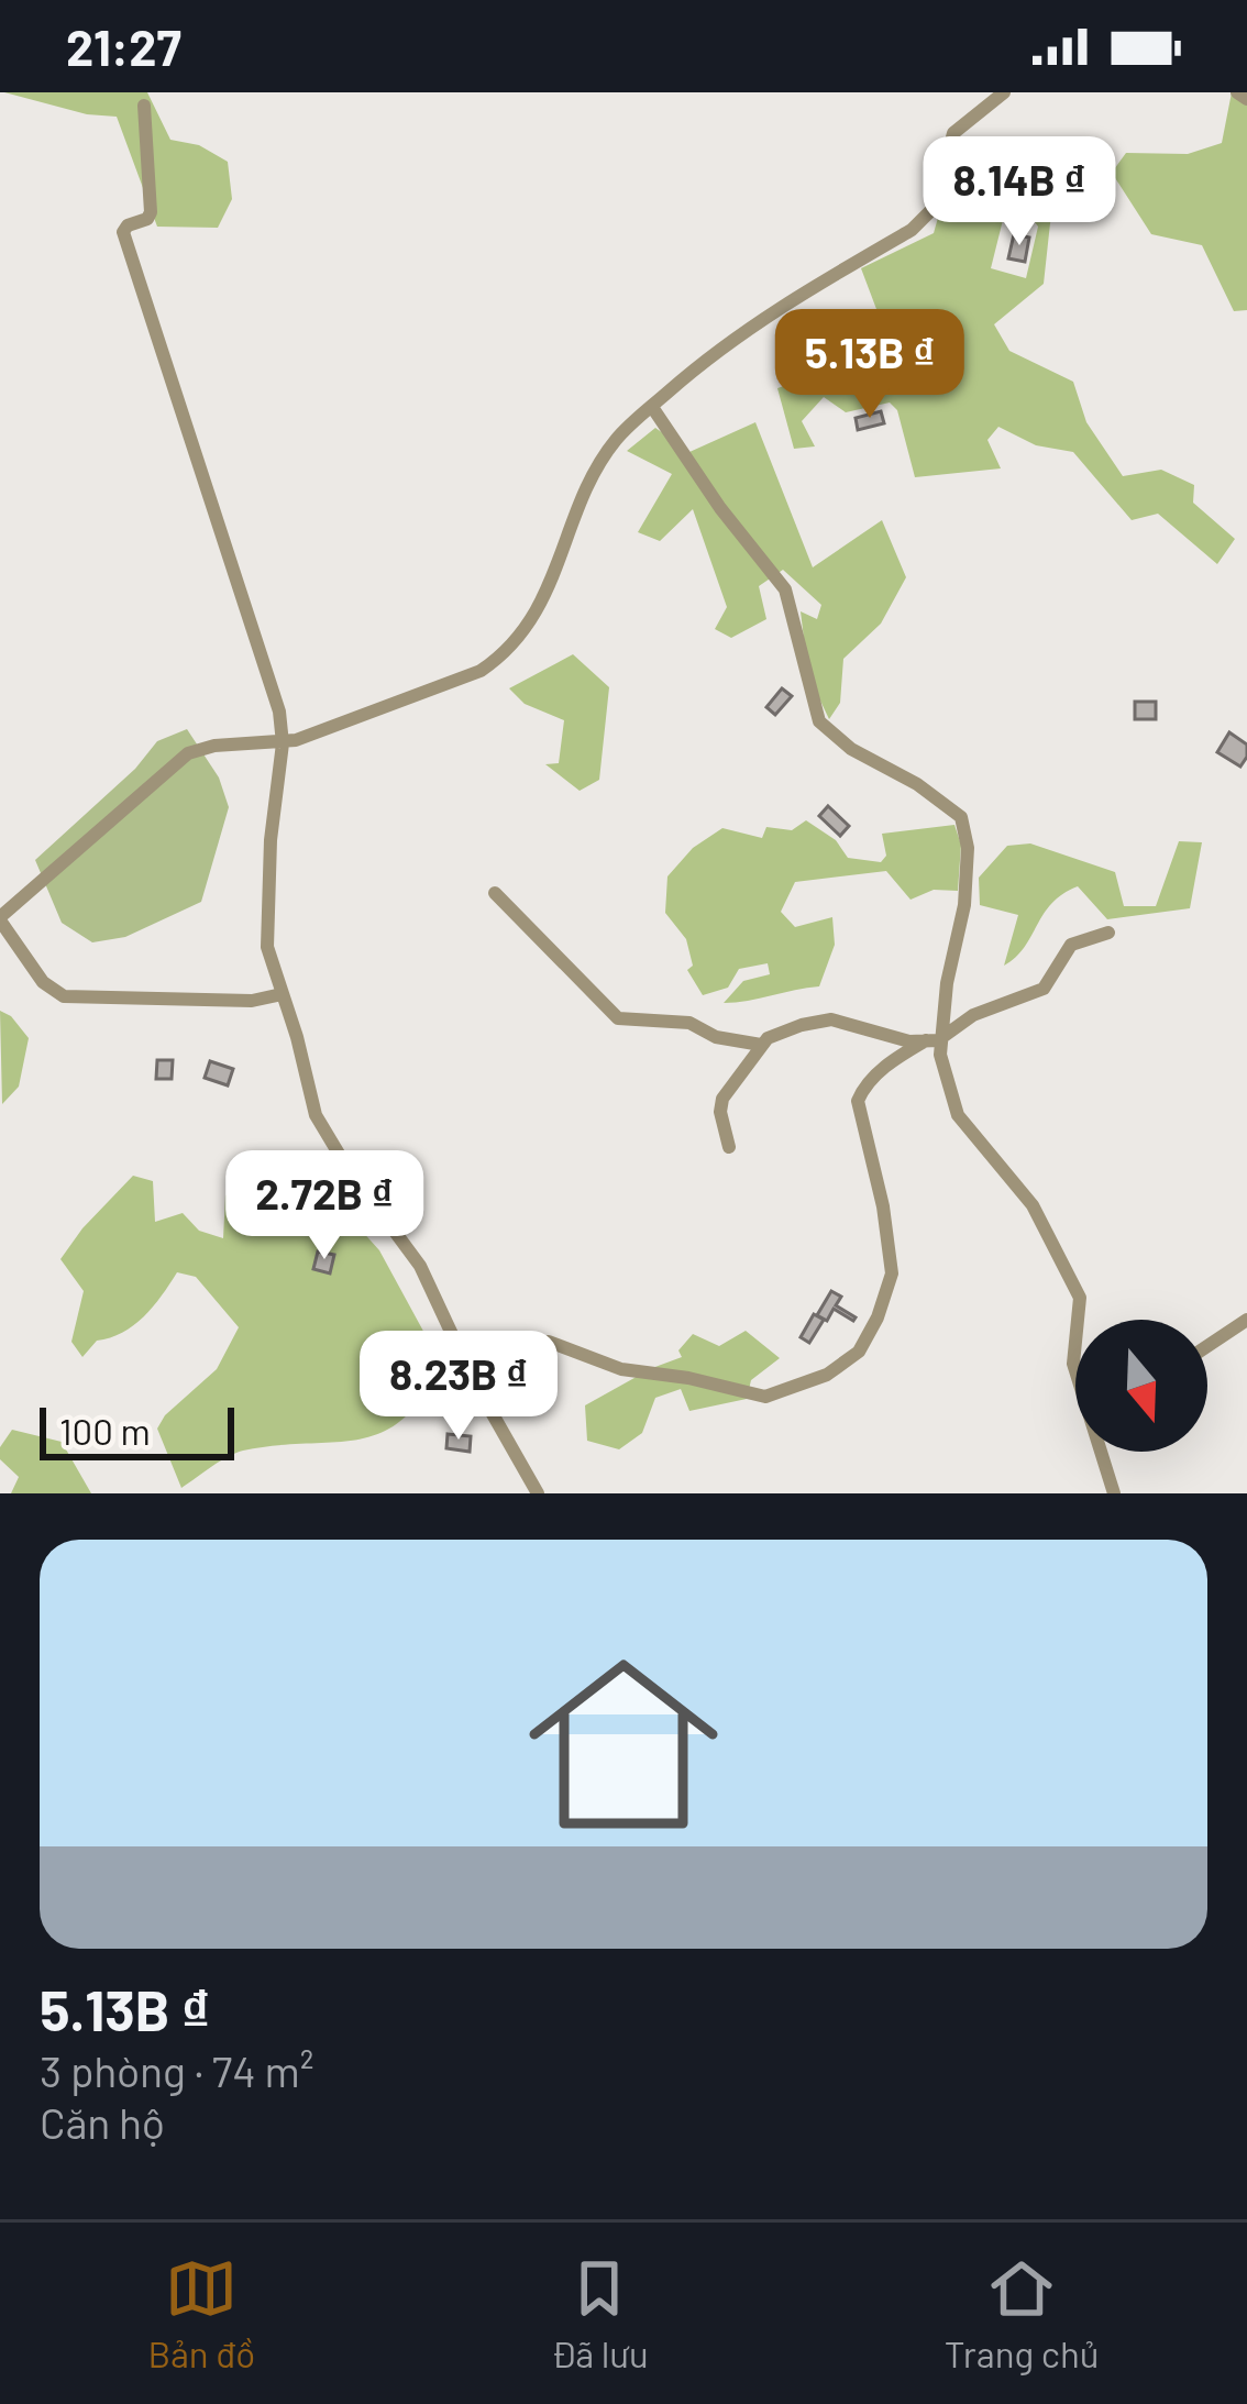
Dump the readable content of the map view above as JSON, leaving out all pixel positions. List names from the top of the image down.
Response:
{
  "scale_bar": "100 m",
  "north": "bottom",
  "page": {
    "status": "21:27",
    "price": [
      "8.14B ₫",
      "5.13B ₫",
      "2.72B ₫",
      "8.23B ₫"
    ],
    "scale": "100 m",
    "list": [
      {
        "name": "5.13B ₫",
        "note": "3 phòng · 74 m² · Căn hộ"
      }
    ],
    "tabs": ["Bản đồ", "Đã lưu", "Trang chủ"]
  }
}
